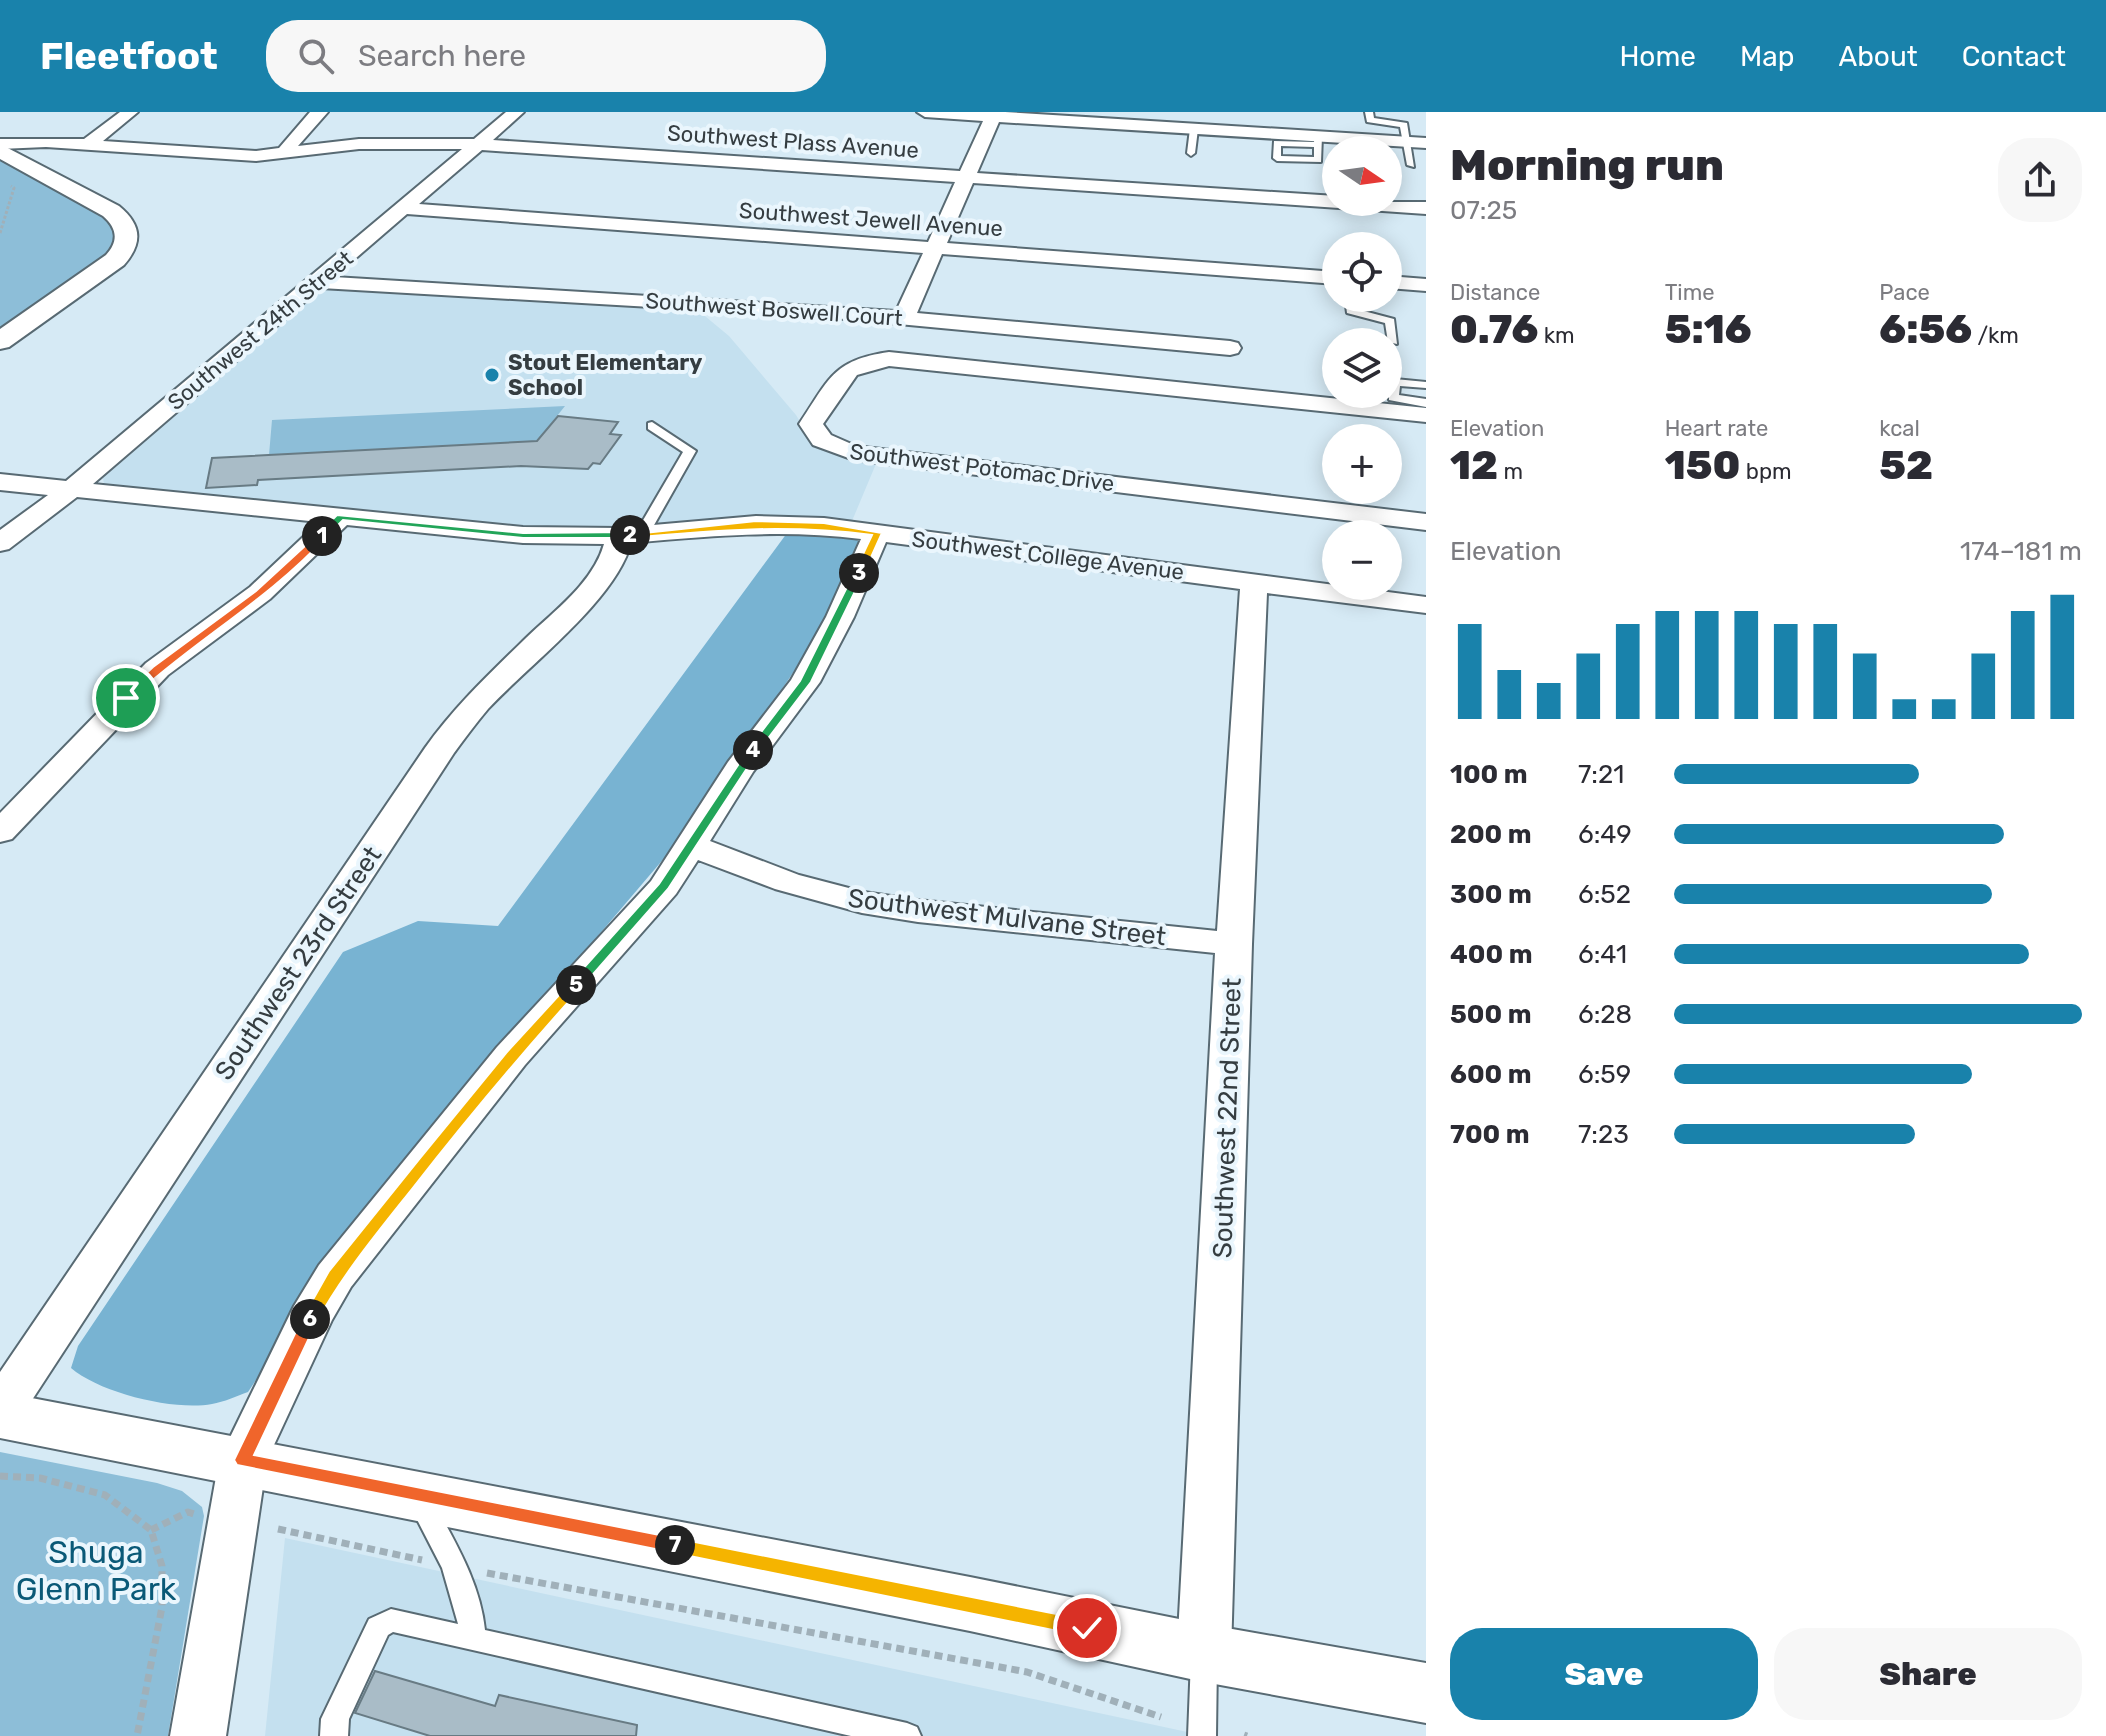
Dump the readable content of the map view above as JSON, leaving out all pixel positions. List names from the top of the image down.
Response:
{
  "streets": {
    "street": [
      "Southwest Plass Avenue",
      "Southwest Jewell Avenue",
      "Southwest Boswell Court",
      "Southwest 24th Street",
      "Southwest Potomac Drive",
      "Southwest College Avenue",
      "Southwest Mulvane Street",
      "Southwest 23rd Street",
      "Southwest 22nd Street"
    ]
  },
  "crossings": [
    ["Southwest Plass Avenue", "Southwest 24th Street"],
    ["Southwest Jewell Avenue", "Southwest 24th Street"],
    ["Southwest Boswell Court", "Southwest 24th Street"],
    ["Southwest 24th Street", "Southwest College Avenue"],
    ["Southwest College Avenue", "Southwest 23rd Street"],
    ["Southwest College Avenue", "Southwest 22nd Street"],
    ["Southwest Mulvane Street", "Southwest 22nd Street"]
  ],
  "parks": ["Shuga Glenn Park"],
  "places": ["Stout Elementary School"],
  "north": "right",
  "page": {
    "header": "Fleetfoot",
    "search": "Search here",
    "nav": [
      "Home",
      "Map",
      "About",
      "Contact"
    ],
    "heading": ["Morning run", "07:25"],
    "map_buttons": ["+", "−"],
    "stats": [
      ["Distance", "0.76 km"],
      ["Time", "5:16"],
      ["Pace", "6:56 /km"],
      ["Elevation", "12 m"],
      ["Heart rate", "150 bpm"],
      ["kcal", "52"]
    ],
    "pins": [
      "2",
      "1",
      "3",
      "4",
      "5",
      "6",
      "7"
    ],
    "chart": ["Elevation", "174–181 m"],
    "list": [
      {
        "name": "100 m",
        "note": "7:21"
      },
      {
        "name": "200 m",
        "note": "6:49"
      },
      {
        "name": "300 m",
        "note": "6:52"
      },
      {
        "name": "400 m",
        "note": "6:41"
      },
      {
        "name": "500 m",
        "note": "6:28"
      },
      {
        "name": "600 m",
        "note": "6:59"
      },
      {
        "name": "700 m",
        "note": "7:23"
      }
    ],
    "buttons": ["Save", "Share"]
  }
}
